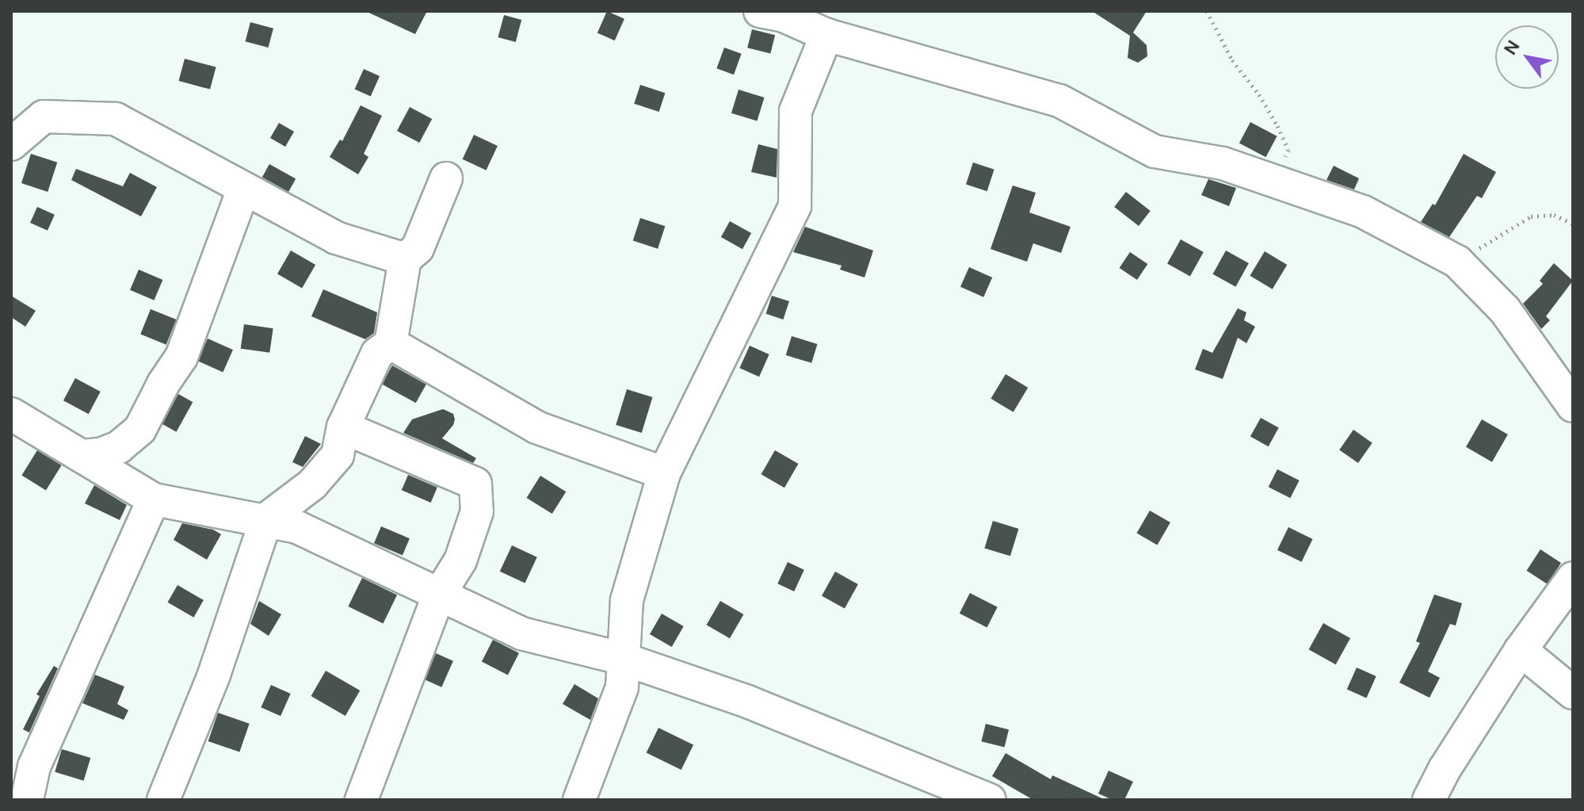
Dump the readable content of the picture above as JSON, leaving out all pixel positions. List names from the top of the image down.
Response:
{
  "north": "top left"
}
